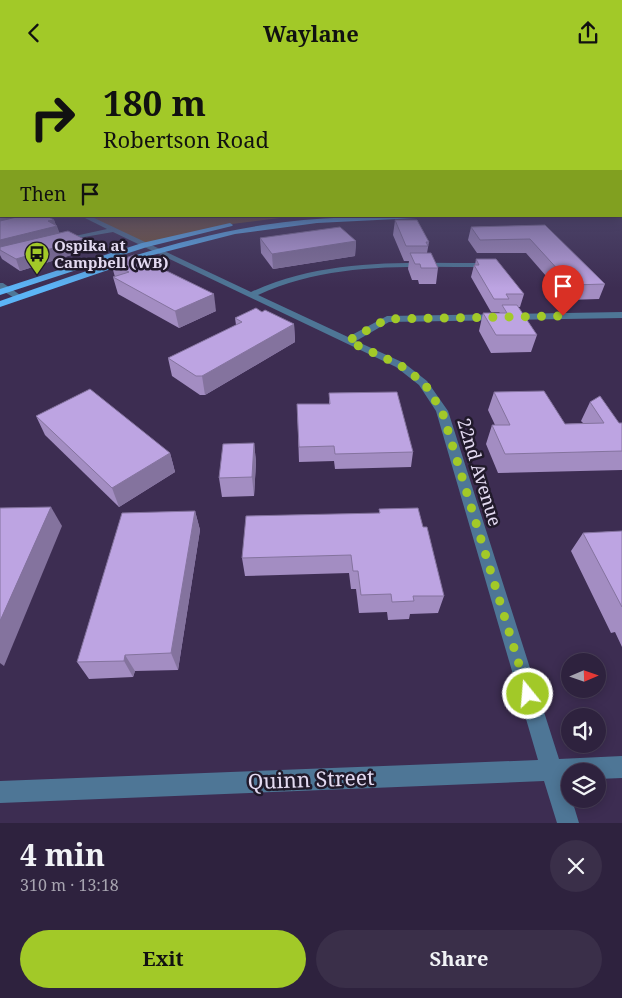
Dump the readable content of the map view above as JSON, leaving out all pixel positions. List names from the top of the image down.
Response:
{
  "streets": {
    "street": ["22nd Avenue", "Quinn Street"]
  },
  "crossings": [
    ["22nd Avenue", "Quinn Street"]
  ],
  "places": {
    "bus stop": ["Ospika at Campbell (WB)"]
  },
  "north": "right",
  "page": {
    "header": "Waylane",
    "turn": ["180 m", "Robertson Road"],
    "then": "Then",
    "heading": ["4 min", "310 m · 13:18"],
    "buttons": ["Exit", "Share"]
  }
}
